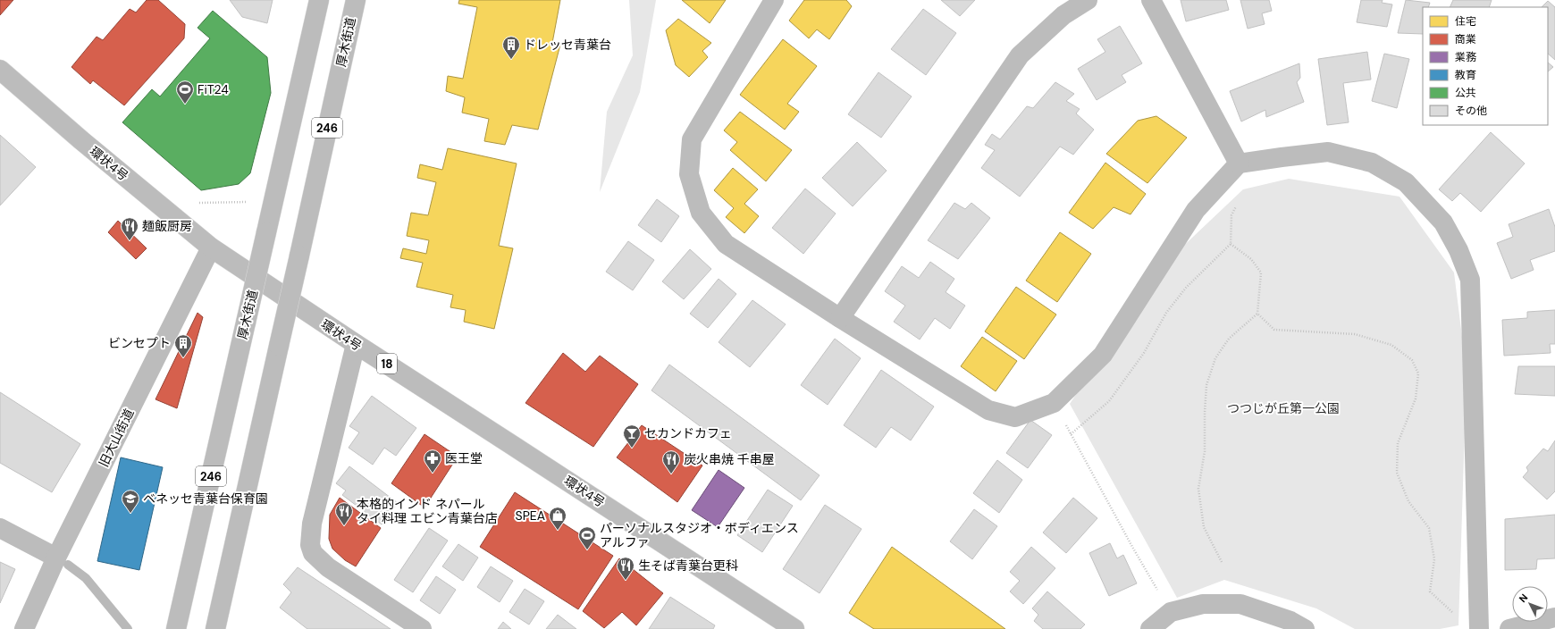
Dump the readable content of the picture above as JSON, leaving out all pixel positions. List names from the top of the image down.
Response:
{
  "streets": {
    "main road": [
      "厚木街道",
      "246",
      "環状4号",
      "18",
      "旧大山街道"
    ]
  },
  "crossings": [
    ["環状4号", "旧大山街道"]
  ],
  "parks": ["つつじが丘第一公園"],
  "places": {
    "building": ["ドレッセ青葉台", "ビンセプト"],
    "sports": ["FiT24", "パーソナルスタジオ・ボディエンス アルファ"],
    "restaurant": [
      "麺飯厨房",
      "炭火串焼 千串屋",
      "本格的インド ネパール タイ料理 エビン青葉台店",
      "生そば青葉台更科"
    ],
    "bar": ["セカンドカフェ"],
    "pharmacy": ["医王堂"],
    "school or university": ["ベネッセ青葉台保育園"],
    "shop": ["SPEA"]
  },
  "legend": [
    "住宅",
    "商業",
    "業務",
    "教育",
    "公共",
    "その他"
  ],
  "north": "top left"
}
